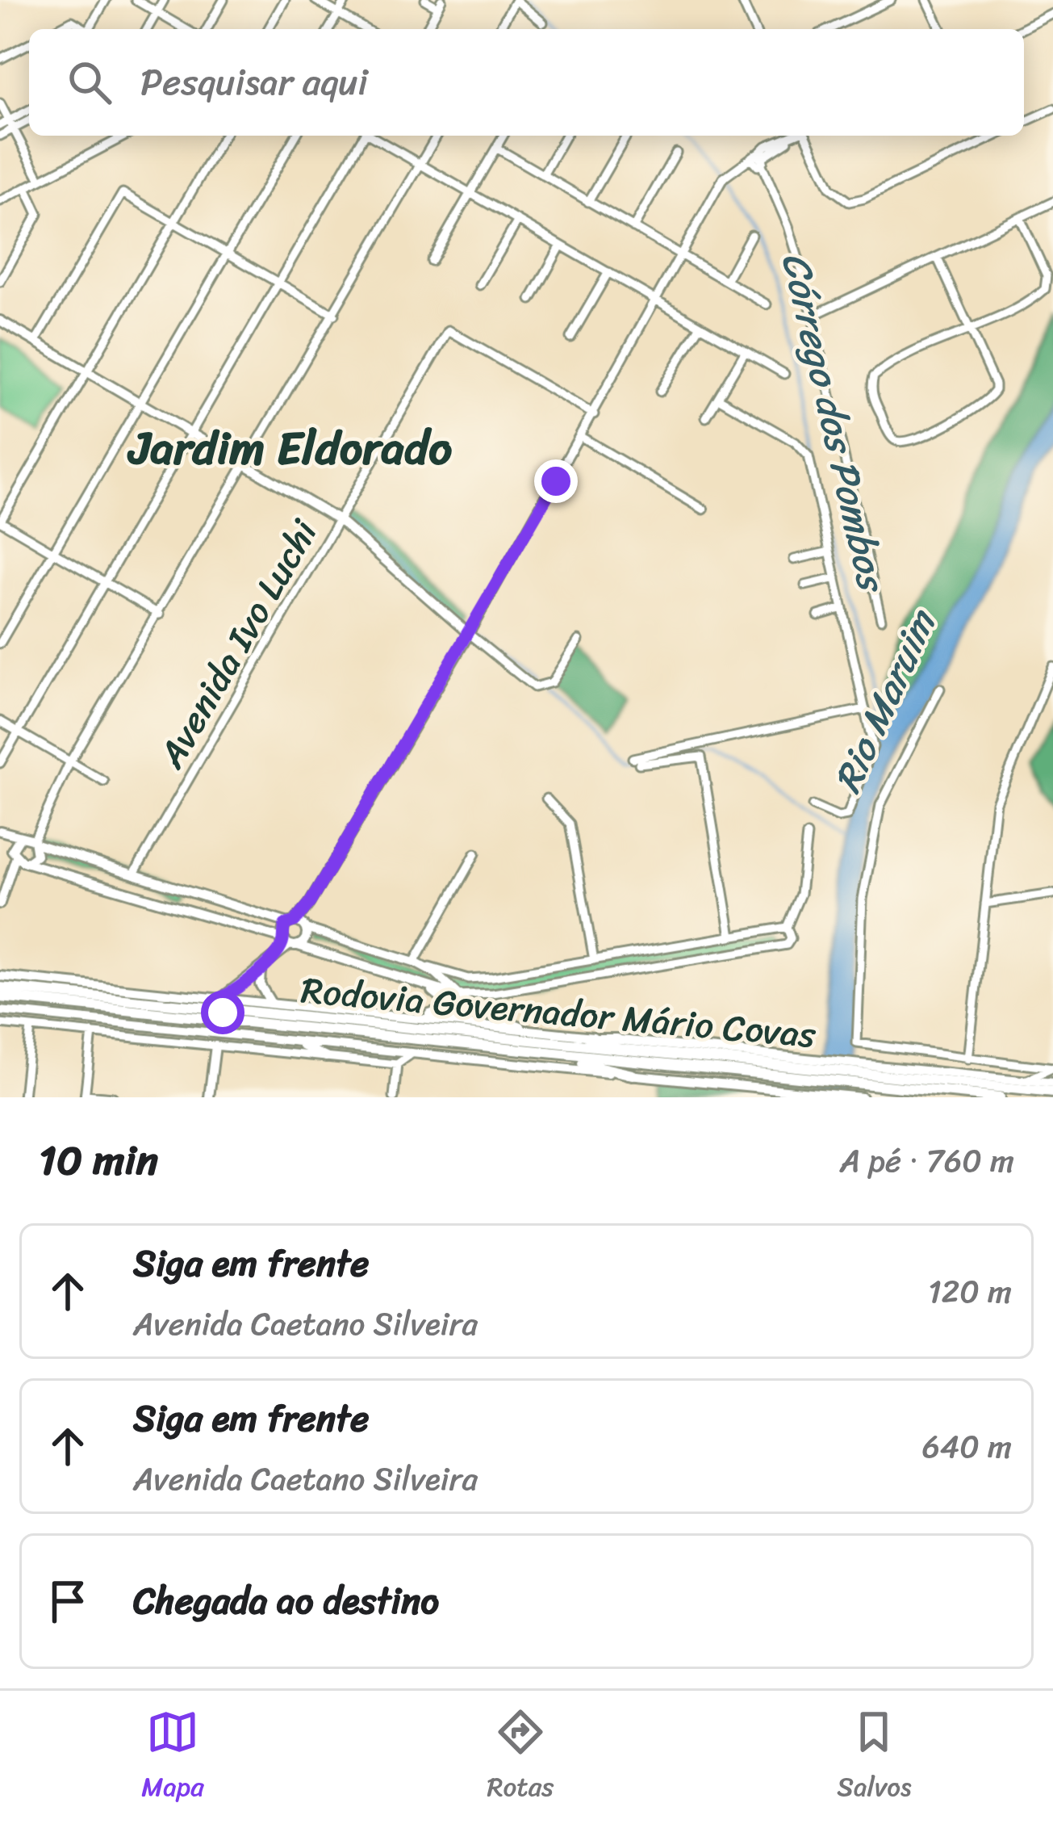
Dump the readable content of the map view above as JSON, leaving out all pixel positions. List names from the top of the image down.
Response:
{
  "streets": {
    "highway": ["Rodovia Governador Mário Covas"],
    "street": ["Avenida Ivo Luchi"]
  },
  "districts": ["Jardim Eldorado"],
  "water": ["Córrego dos Pombos", "Rio Maruim"],
  "page": {
    "search": "Pesquisar aqui",
    "heading": ["10 min", "A pé · 760 m"],
    "list": [
      ["Siga em frente", "Avenida Caetano Silveira", "120 m"],
      ["Siga em frente", "Avenida Caetano Silveira", "640 m"],
      "Chegada ao destino"
    ],
    "nav": ["Mapa", "Rotas", "Salvos"]
  }
}
